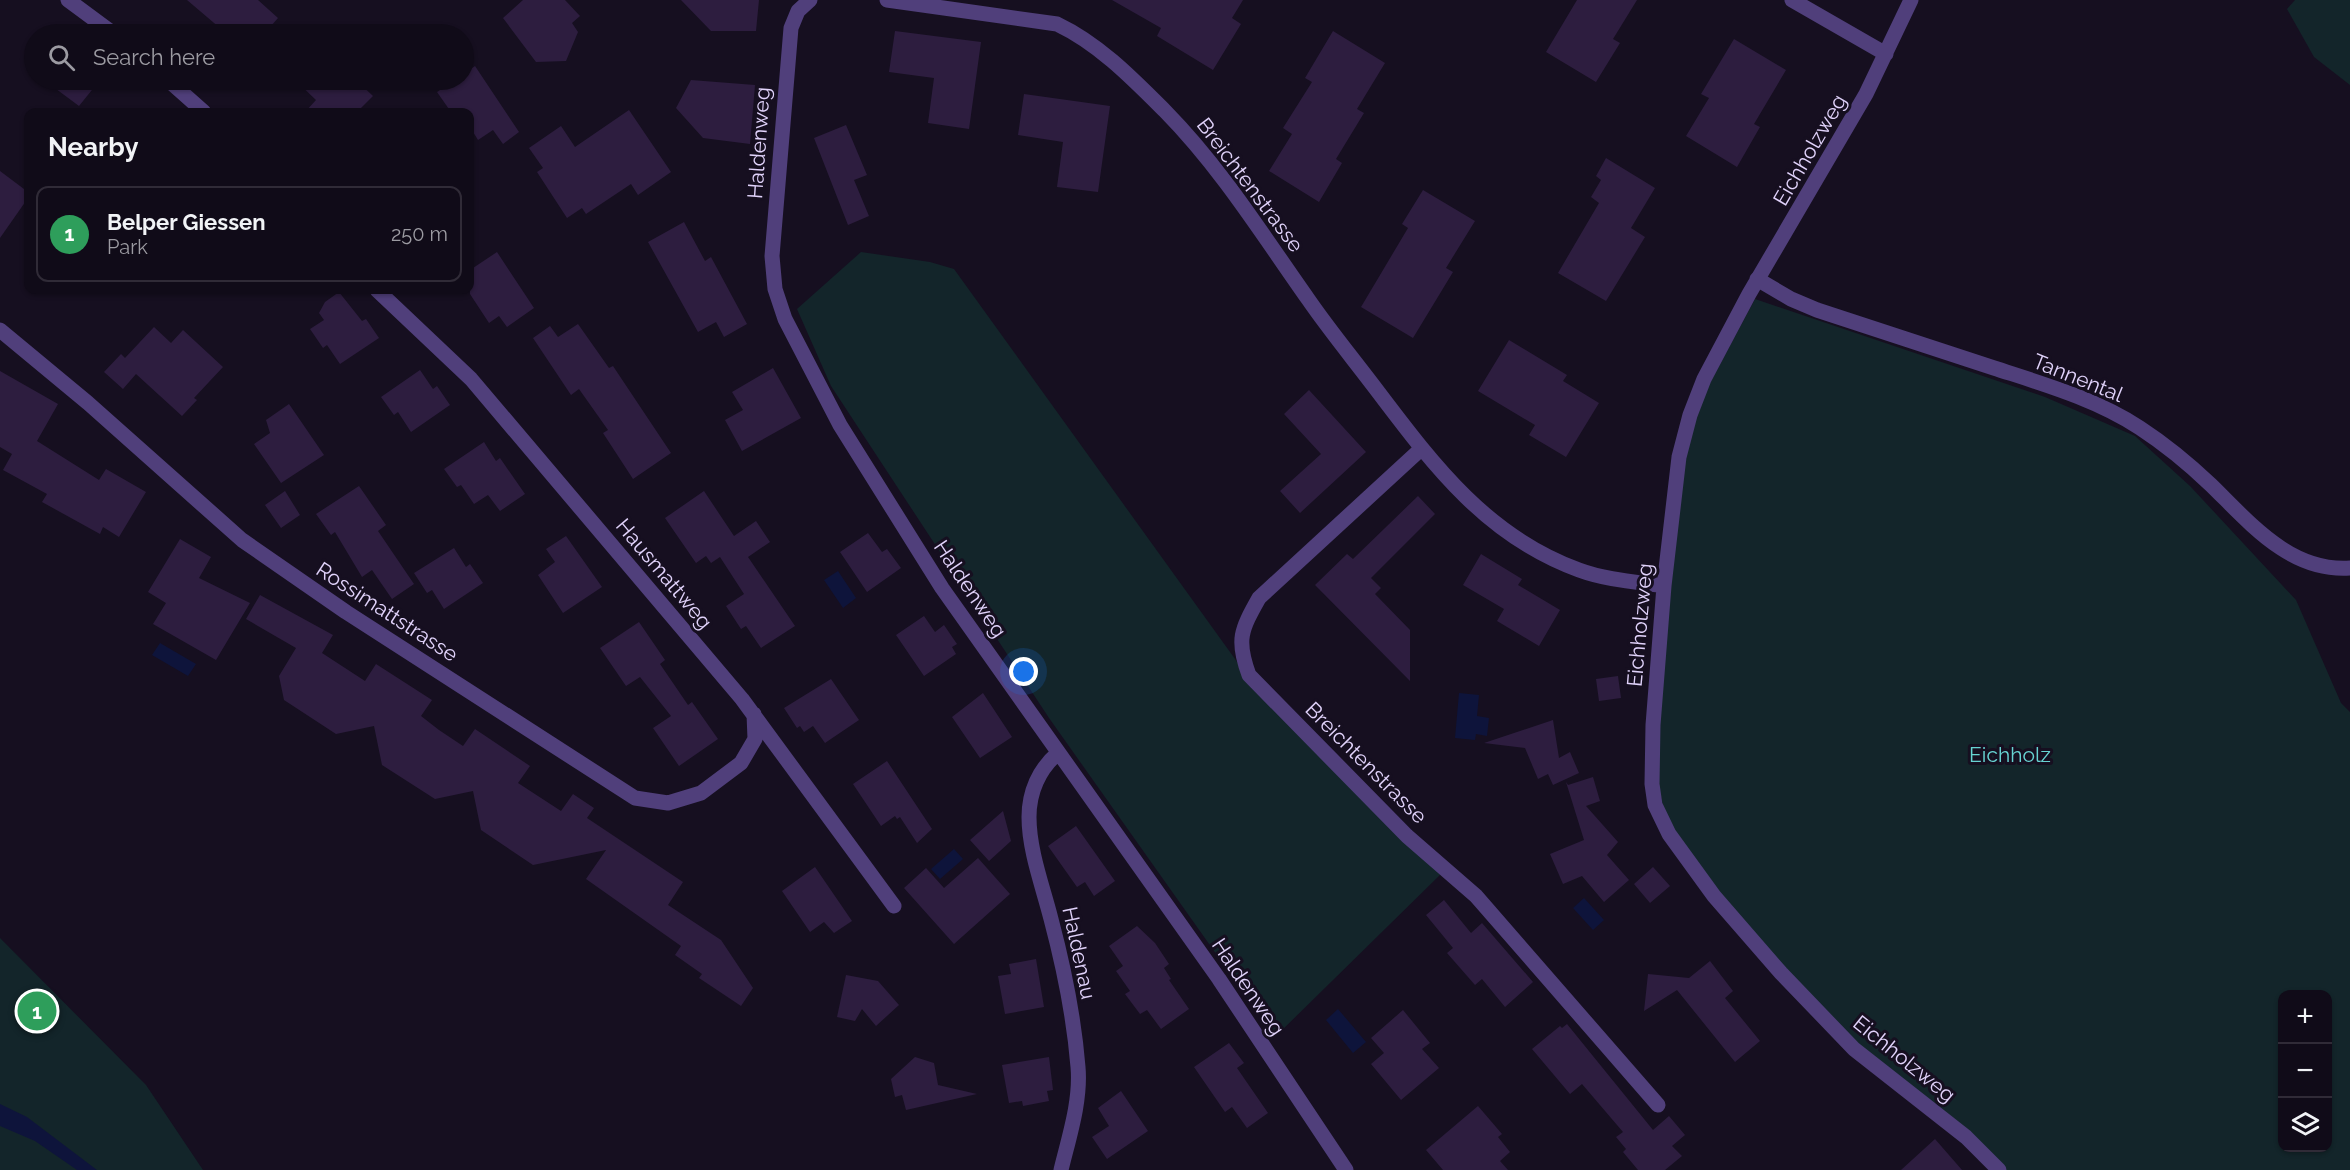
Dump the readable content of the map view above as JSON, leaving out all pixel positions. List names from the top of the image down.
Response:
{
  "streets": {
    "street": [
      "Haldenweg",
      "Eichholzweg",
      "Breichtenstrasse",
      "Tannental",
      "Hausmattweg",
      "Rossimattstrasse",
      "Haldenau"
    ]
  },
  "crossings": [
    ["Haldenweg", "Haldenau"],
    ["Eichholzweg", "Breichtenstrasse"],
    ["Eichholzweg", "Tannental"],
    ["Hausmattweg", "Rossimattstrasse"]
  ],
  "parks": ["Eichholz"],
  "page": {
    "search": "Search here",
    "heading": "Nearby",
    "list": [
      {
        "mark": "1",
        "name": "Belper Giessen",
        "note": "Park",
        "value": "250 m"
      }
    ],
    "pins": "1",
    "map_buttons": ["+", "−"]
  }
}
